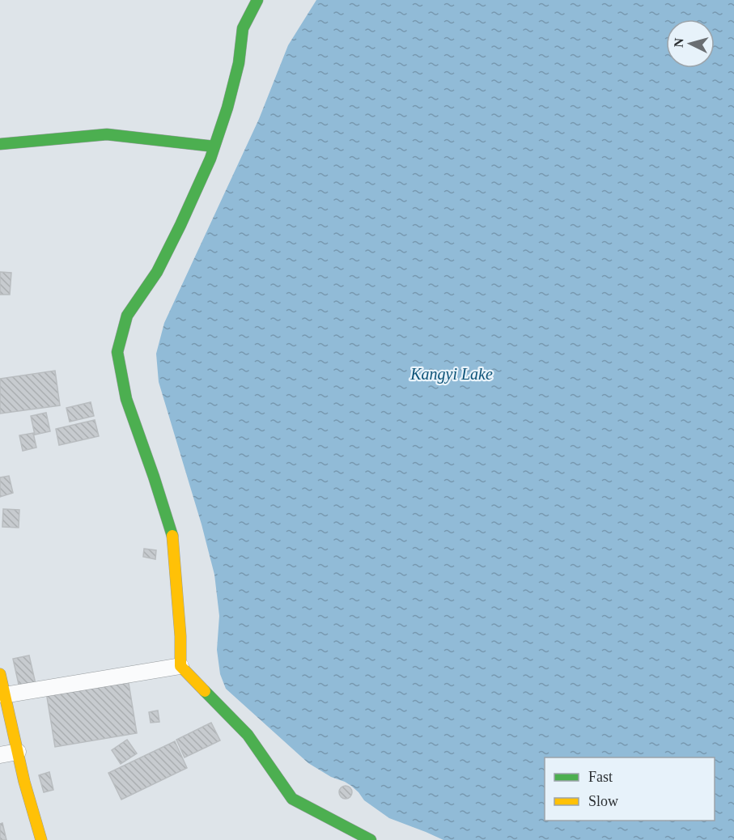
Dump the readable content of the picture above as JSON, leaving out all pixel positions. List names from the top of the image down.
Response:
{
  "water": ["Kangyi Lake"],
  "legend": ["Fast", "Slow"],
  "north": "left"
}
